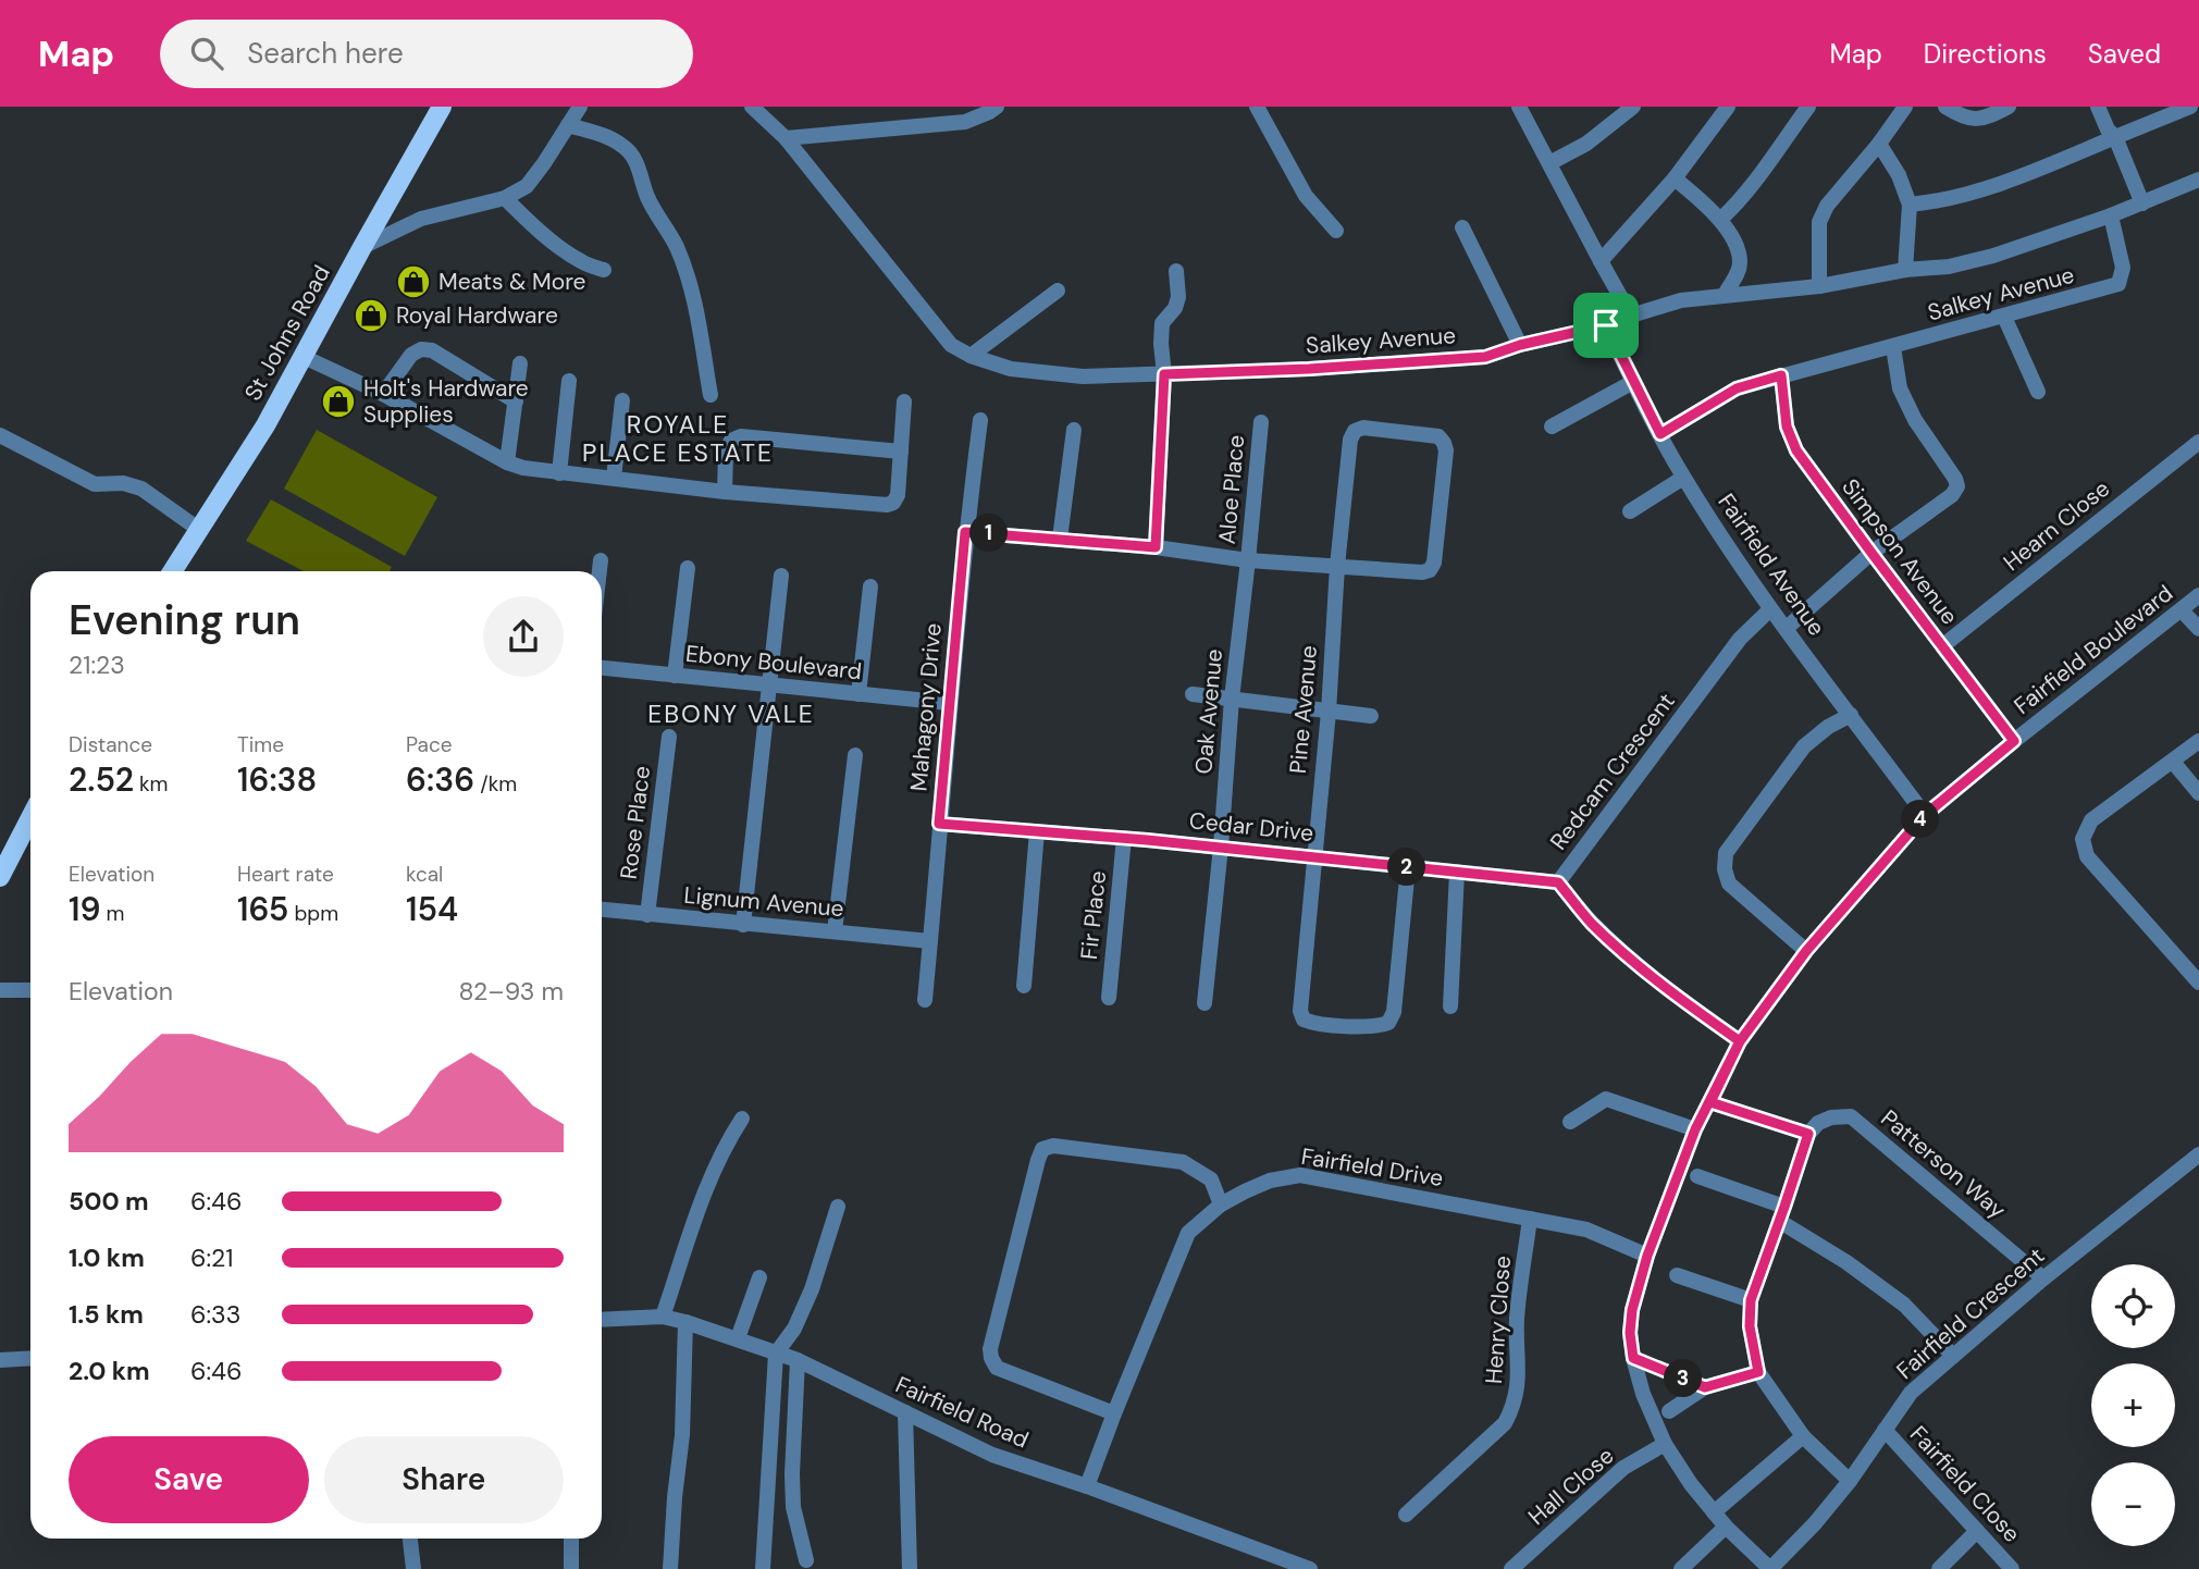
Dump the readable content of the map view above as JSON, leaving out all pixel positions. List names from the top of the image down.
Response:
{
  "streets": {
    "main road": ["St Johns Road"],
    "street": [
      "Salkey Avenue",
      "Aloe Place",
      "Hearn Close",
      "Simpson Avenue",
      "Fairfield Avenue",
      "Fairfield Boulevard",
      "Ebony Boulevard",
      "Mahagony Drive",
      "Pine Avenue",
      "Oak Avenue",
      "Redcam Crescent",
      "Rose Place",
      "Cedar Drive",
      "Lignum Avenue",
      "Fir Place",
      "Patterson Way",
      "Fairfield Drive",
      "Fairfield Crescent",
      "Henry Close",
      "Fairfield Road",
      "Fairfield Close",
      "Hall Close"
    ]
  },
  "crossings": [
    ["Salkey Avenue", "Simpson Avenue"],
    ["Salkey Avenue", "Fairfield Avenue"],
    ["Aloe Place", "Oak Avenue"],
    ["Hearn Close", "Simpson Avenue"],
    ["Simpson Avenue", "Fairfield Boulevard"],
    ["Fairfield Avenue", "Fairfield Boulevard"],
    ["Fairfield Avenue", "Redcam Crescent"],
    ["Fairfield Boulevard", "Redcam Crescent"],
    ["Fairfield Boulevard", "Fairfield Drive"],
    ["Fairfield Boulevard", "Fairfield Crescent"],
    ["Fairfield Boulevard", "Hall Close"],
    ["Ebony Boulevard", "Mahagony Drive"],
    ["Mahagony Drive", "Cedar Drive"],
    ["Mahagony Drive", "Lignum Avenue"],
    ["Pine Avenue", "Cedar Drive"],
    ["Oak Avenue", "Cedar Drive"],
    ["Redcam Crescent", "Cedar Drive"],
    ["Rose Place", "Lignum Avenue"],
    ["Cedar Drive", "Fir Place"],
    ["Patterson Way", "Fairfield Crescent"],
    ["Fairfield Drive", "Henry Close"],
    ["Fairfield Drive", "Fairfield Road"],
    ["Fairfield Crescent", "Fairfield Close"]
  ],
  "districts": ["ROYALE PLACE ESTATE", "EBONY VALE"],
  "places": {
    "shop": ["Meats & More", "Royal Hardware", "Holt's Hardware Supplies"]
  },
  "page": {
    "header": "Map",
    "search": "Search here",
    "nav": ["Map", "Directions", "Saved"],
    "pins": [
      "1",
      "4",
      "2",
      "3"
    ],
    "heading": ["Evening run", "21:23"],
    "stats": [
      ["Distance", "2.52 km"],
      ["Time", "16:38"],
      ["Pace", "6:36 /km"],
      ["Elevation", "19 m"],
      ["Heart rate", "165 bpm"],
      ["kcal", "154"]
    ],
    "chart": ["Elevation", "82–93 m"],
    "list": [
      {
        "name": "500 m",
        "note": "6:46"
      },
      {
        "name": "1.0 km",
        "note": "6:21"
      },
      {
        "name": "1.5 km",
        "note": "6:33"
      },
      {
        "name": "2.0 km",
        "note": "6:46"
      }
    ],
    "map_buttons": ["+", "−"],
    "buttons": ["Save", "Share"]
  }
}
